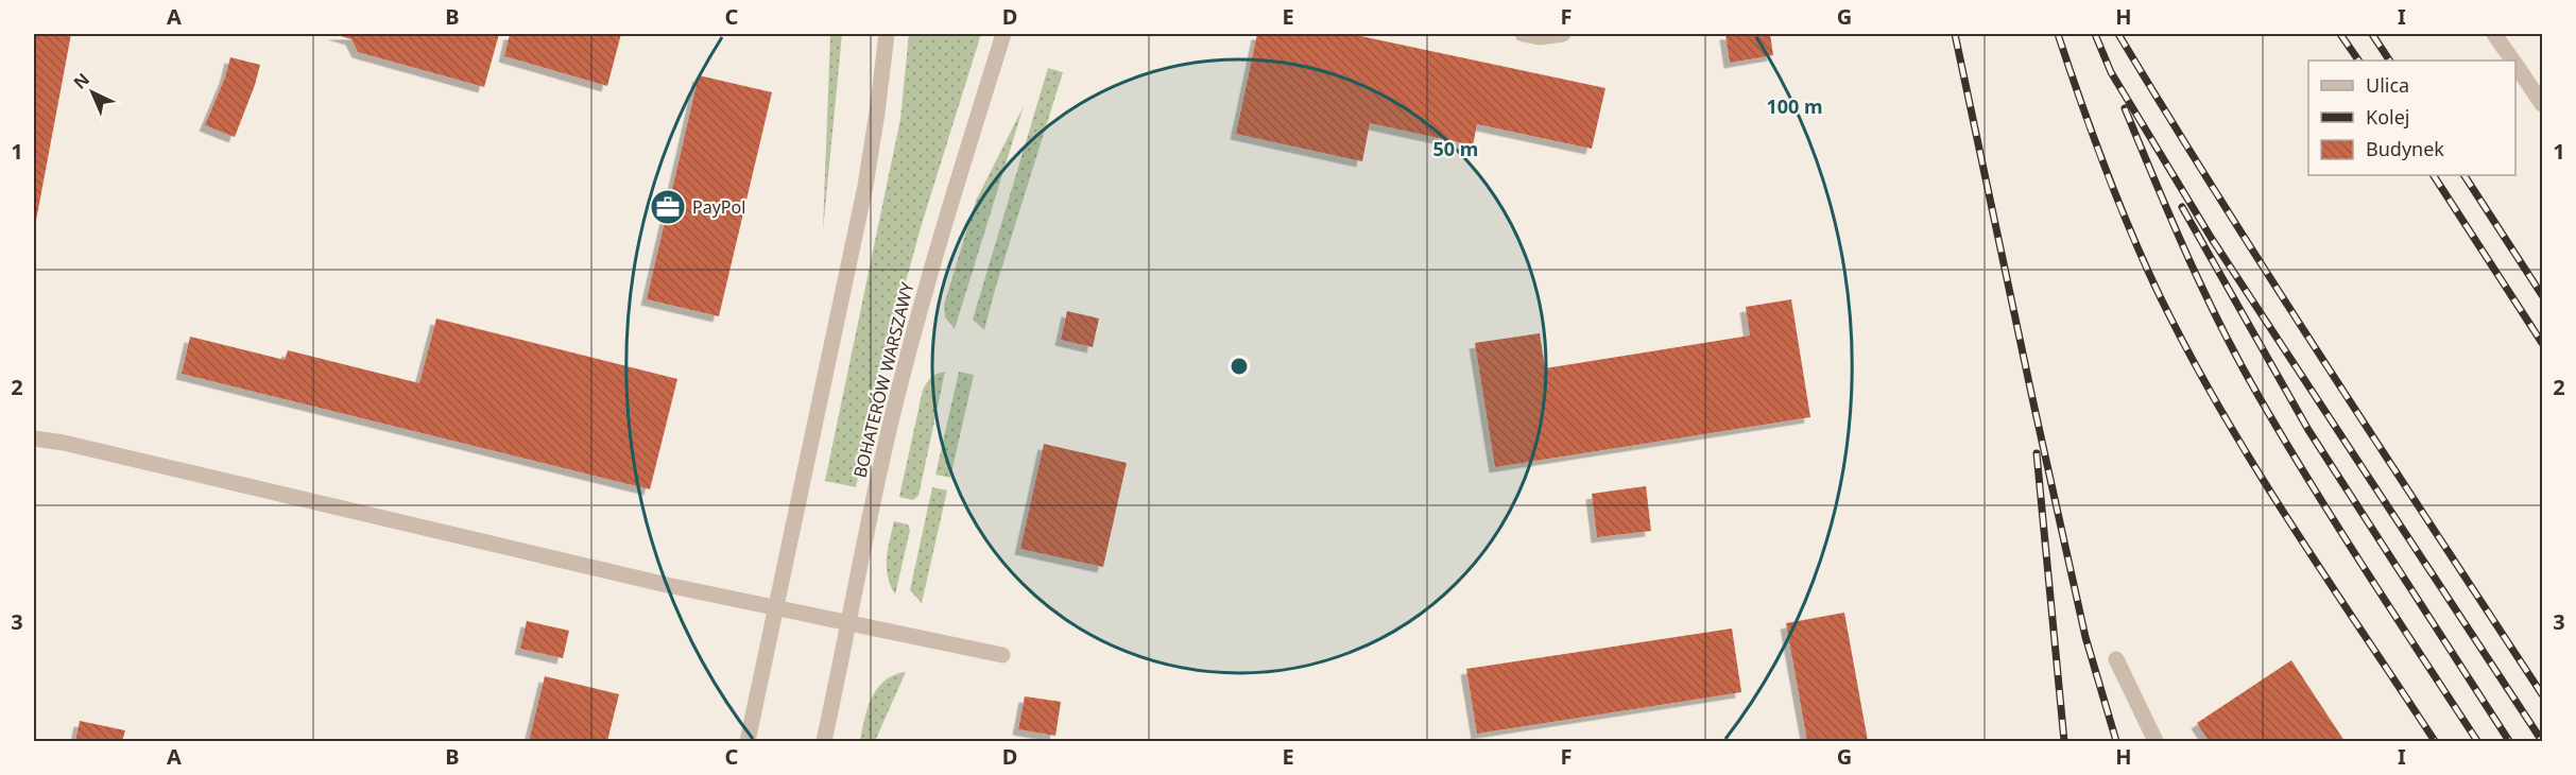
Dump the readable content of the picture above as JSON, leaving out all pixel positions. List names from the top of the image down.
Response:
{
  "streets": {
    "street": ["BOHATERÓW WARSZAWY"]
  },
  "places": {
    "office": ["PayPol"]
  },
  "legend": ["Ulica", "Kolej", "Budynek"],
  "north": "top left",
  "grid": {
    "columns": [
      "A",
      "B",
      "C",
      "D",
      "E",
      "F",
      "G",
      "H",
      "I"
    ],
    "rows": ["1", "2", "3"]
  },
  "rings": ["100 m", "50 m"]
}
